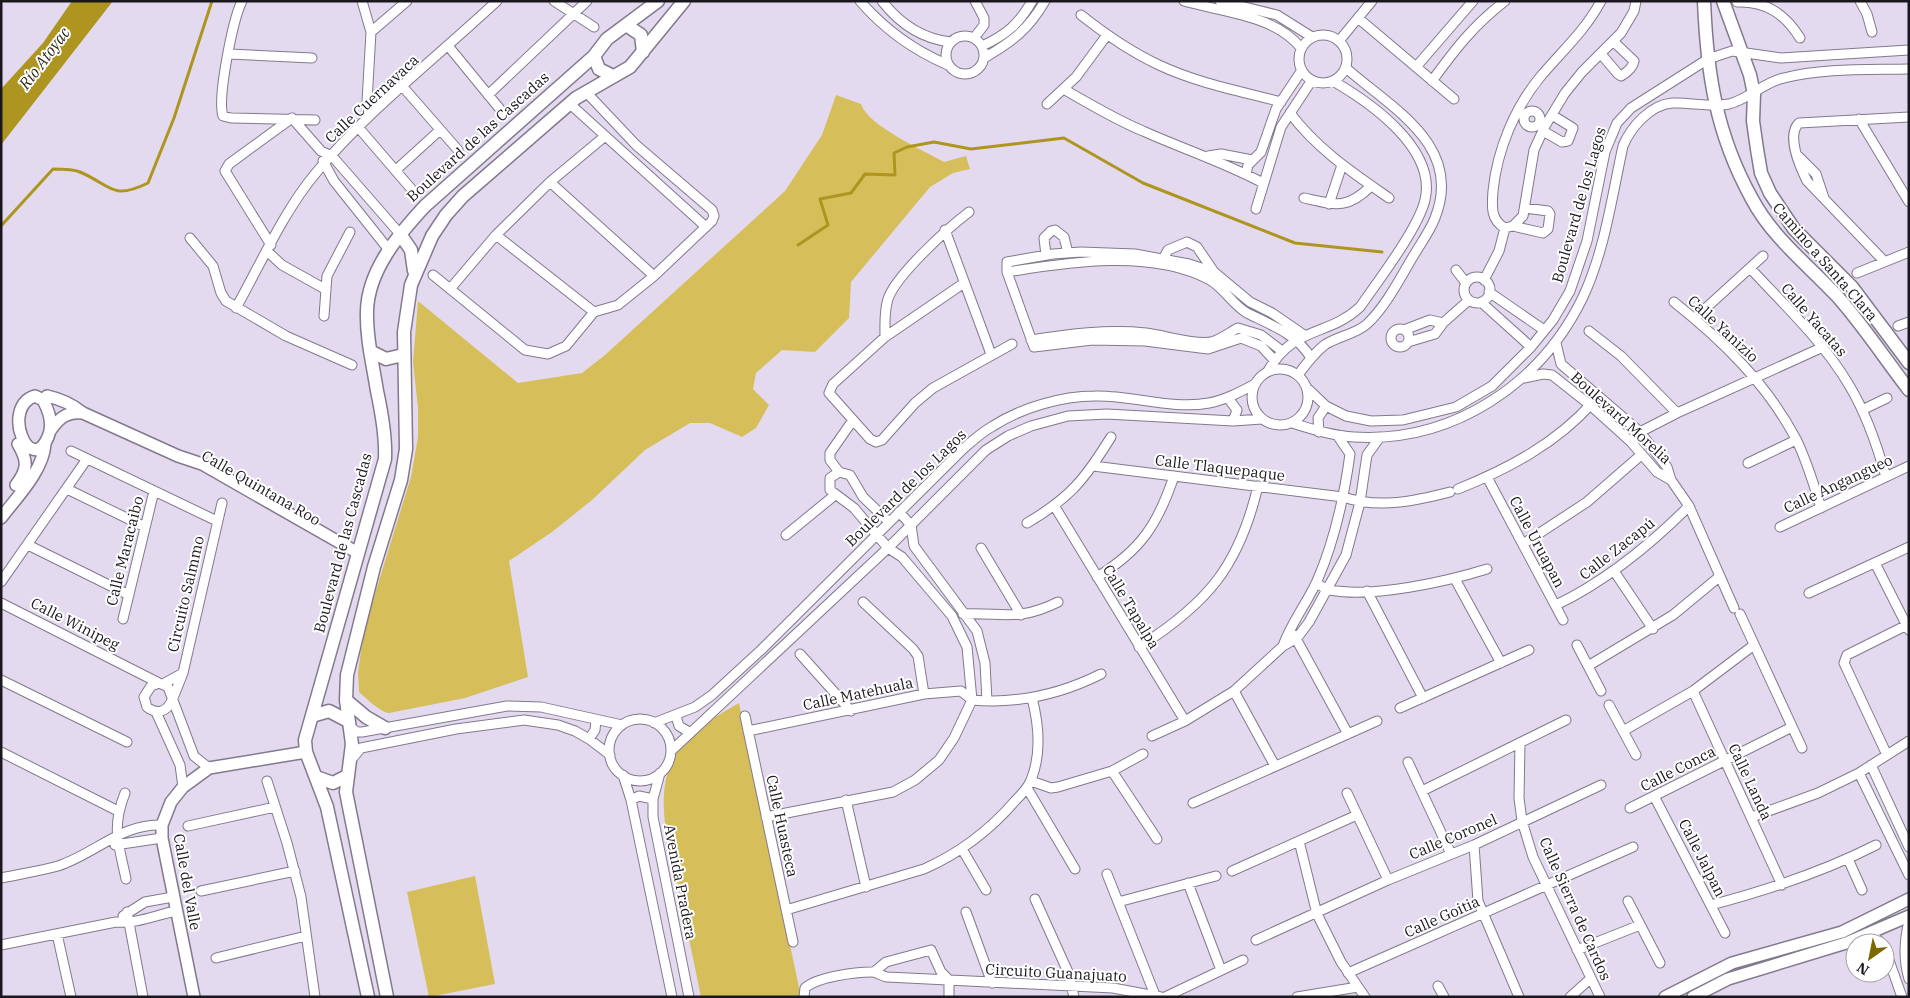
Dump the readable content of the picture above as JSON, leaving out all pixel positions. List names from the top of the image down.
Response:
{
  "streets": {
    "main road": ["Boulevard de las Cascadas", "Camino a Santa Clara"],
    "street": [
      "Calle Cuernavaca",
      "Boulevard de los Lagos",
      "Calle Yacatas",
      "Calle Yanizio",
      "Boulevard Morelia",
      "Calle Tlaquepaque",
      "Calle Angangueo",
      "Calle Quintana Roo",
      "Calle Uruapan",
      "Calle Zacapú",
      "Calle Maracaibo",
      "Circuito Salmmo",
      "Calle Tapalpa",
      "Calle Winipeg",
      "Calle Matehuala",
      "Calle Conca",
      "Calle Landa",
      "Calle Huasteca",
      "Calle Coronel",
      "Calle Jalpan",
      "Calle del Valle",
      "Avenida Pradera",
      "Calle Sierra de Cardos",
      "Calle Goitia",
      "Circuito Guanajuato"
    ]
  },
  "crossings": [
    ["Boulevard de las Cascadas", "Calle Quintana Roo"],
    ["Boulevard de las Cascadas", "Calle del Valle"],
    ["Boulevard de los Lagos", "Camino a Santa Clara"],
    ["Boulevard de los Lagos", "Boulevard Morelia"],
    ["Boulevard de los Lagos", "Avenida Pradera"],
    ["Calle Yacatas", "Calle Angangueo"],
    ["Calle Yanizio", "Calle Angangueo"],
    ["Boulevard Morelia", "Calle Tlaquepaque"],
    ["Boulevard Morelia", "Calle Zacapú"],
    ["Boulevard Morelia", "Calle Conca"],
    ["Calle Tlaquepaque", "Calle Uruapan"],
    ["Calle Uruapan", "Calle Zacapú"],
    ["Calle Maracaibo", "Circuito Salmmo"],
    ["Circuito Salmmo", "Calle Winipeg"],
    ["Calle Matehuala", "Calle Huasteca"],
    ["Calle Conca", "Calle Landa"],
    ["Calle Conca", "Calle Jalpan"],
    ["Calle Coronel", "Calle Sierra de Cardos"],
    ["Calle Sierra de Cardos", "Calle Goitia"]
  ],
  "water": ["Río Atoyac"],
  "north": "bottom left"
}
